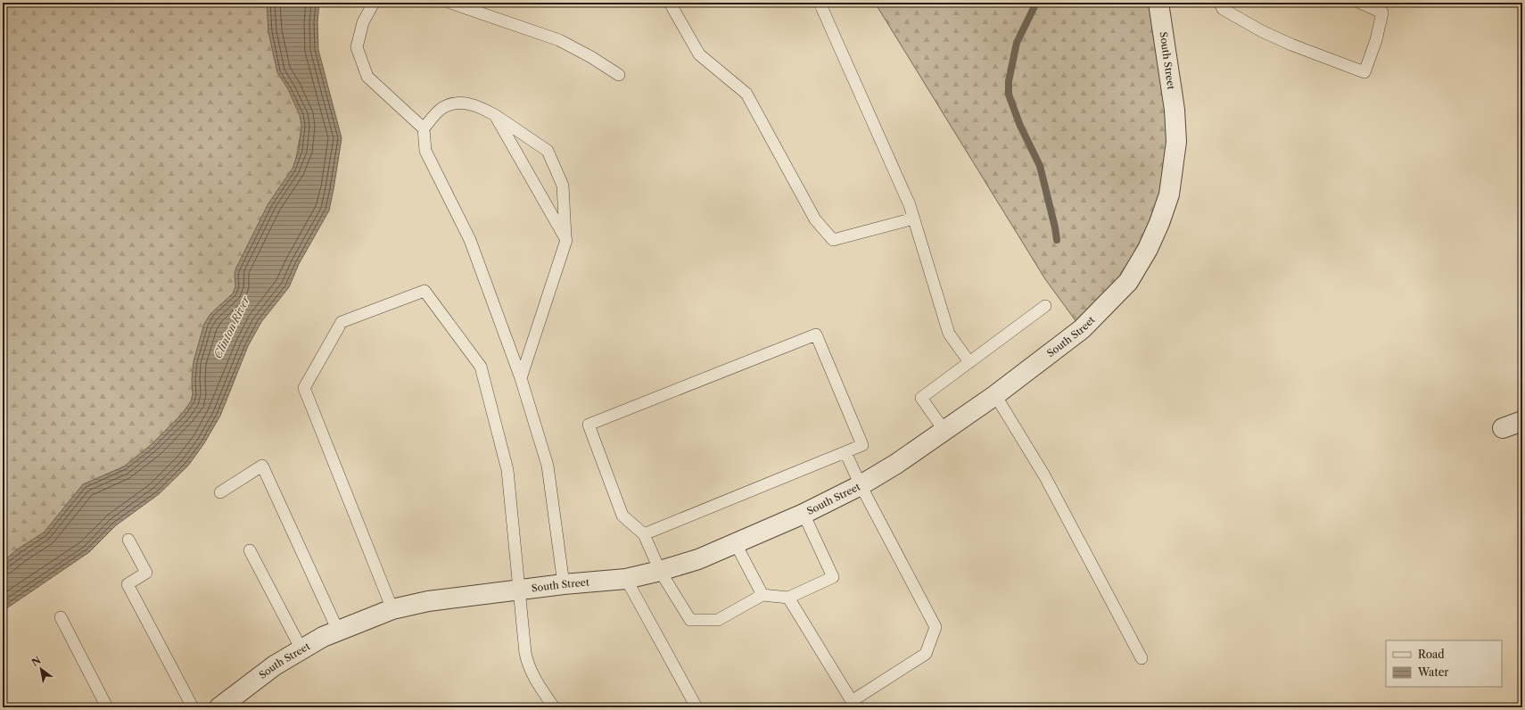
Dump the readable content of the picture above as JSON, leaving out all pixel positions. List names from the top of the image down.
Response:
{
  "streets": {
    "street": ["South Street"]
  },
  "water": ["Clinton River"],
  "legend": ["Road", "Water"],
  "north": "top left"
}
